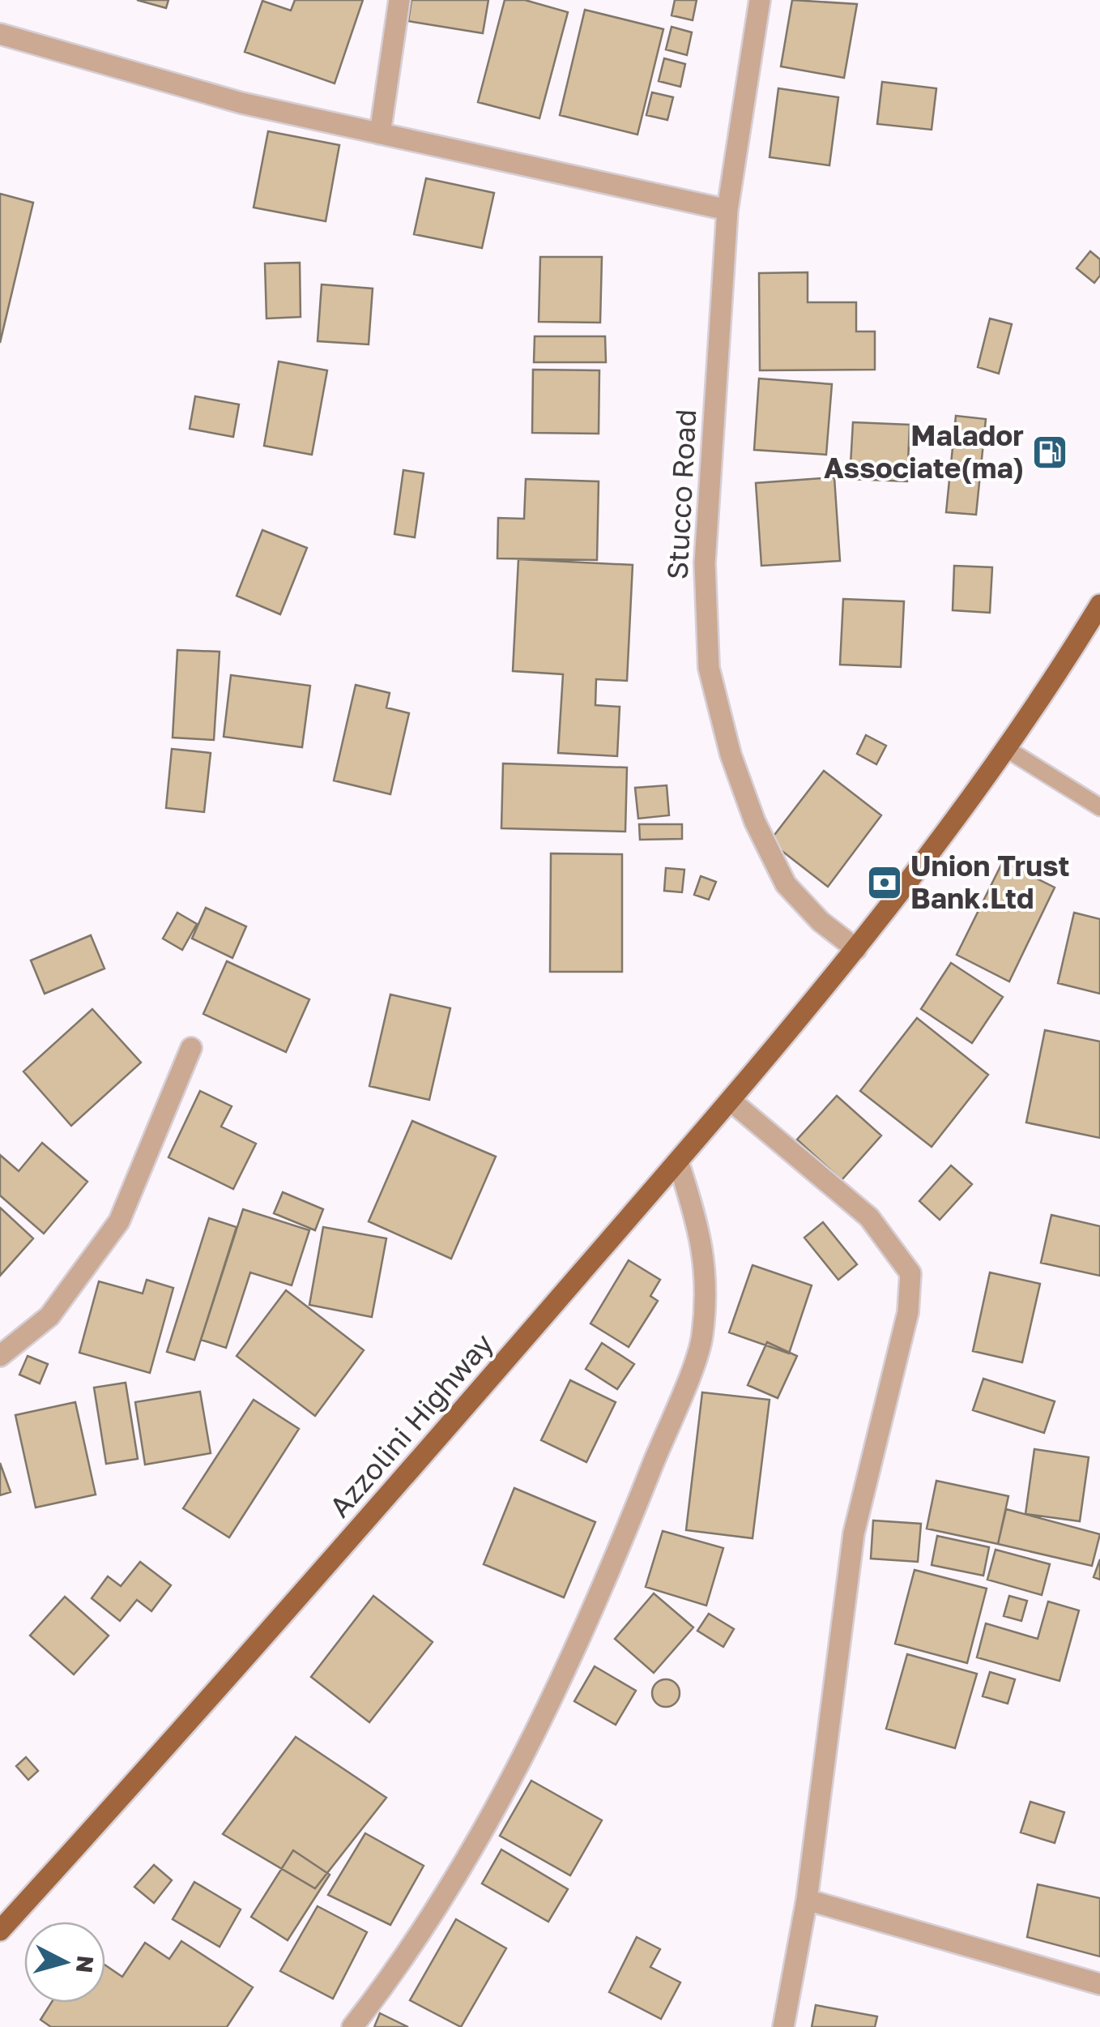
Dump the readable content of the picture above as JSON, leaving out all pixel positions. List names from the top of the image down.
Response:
{
  "streets": {
    "main road": ["Azzolini Highway"],
    "street": ["Stucco Road"]
  },
  "crossings": [
    ["Stucco Road", "Azzolini Highway"]
  ],
  "places": {
    "fuel station": ["Malador Associate(ma)"],
    "bank": ["Union Trust Bank.Ltd"]
  },
  "north": "right"
}
